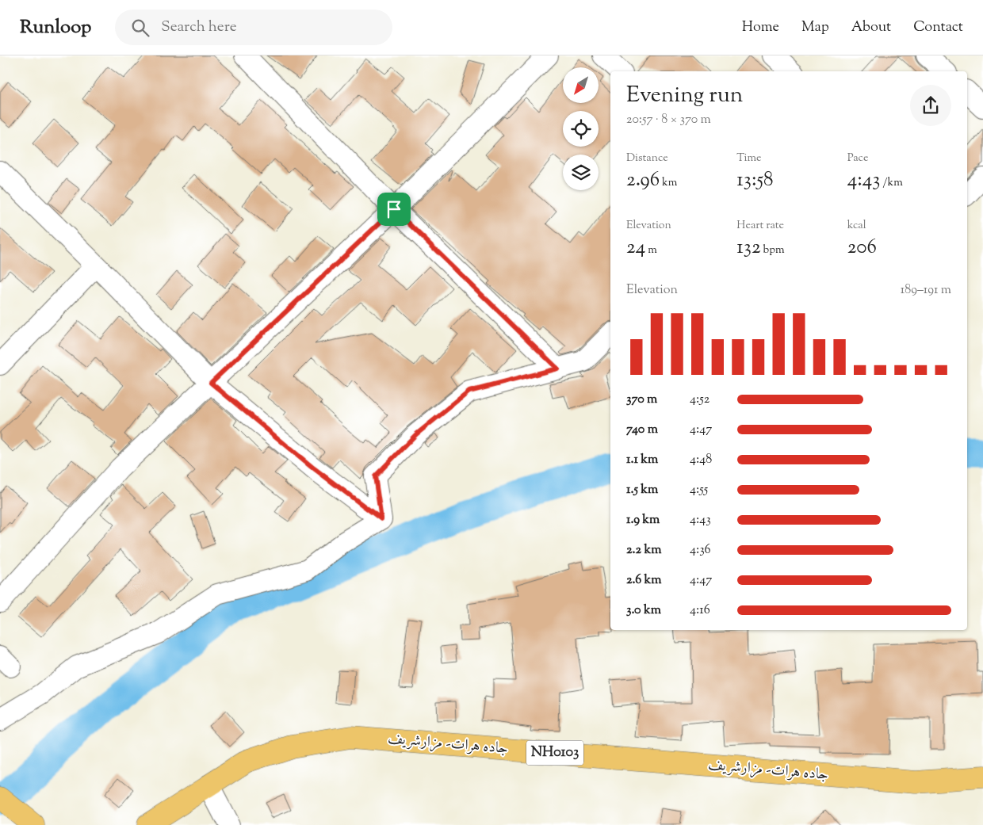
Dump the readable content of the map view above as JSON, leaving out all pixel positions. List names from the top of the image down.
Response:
{
  "streets": {
    "main road": ["جاده هرات- مزارشریف", "NH0103"]
  },
  "north": "bottom left",
  "page": {
    "header": "Runloop",
    "search": "Search here",
    "nav": [
      "Home",
      "Map",
      "About",
      "Contact"
    ],
    "heading": ["Evening run", "20:57 · 8 × 370 m"],
    "stats": [
      ["Distance", "2.96 km"],
      ["Time", "13:58"],
      ["Pace", "4:43 /km"],
      ["Elevation", "24 m"],
      ["Heart rate", "132 bpm"],
      ["kcal", "206"]
    ],
    "chart": ["Elevation", "189–191 m"],
    "list": [
      {
        "name": "370 m",
        "note": "4:52"
      },
      {
        "name": "740 m",
        "note": "4:47"
      },
      {
        "name": "1.1 km",
        "note": "4:48"
      },
      {
        "name": "1.5 km",
        "note": "4:55"
      },
      {
        "name": "1.9 km",
        "note": "4:43"
      },
      {
        "name": "2.2 km",
        "note": "4:36"
      },
      {
        "name": "2.6 km",
        "note": "4:47"
      },
      {
        "name": "3.0 km",
        "note": "4:16"
      }
    ]
  }
}
